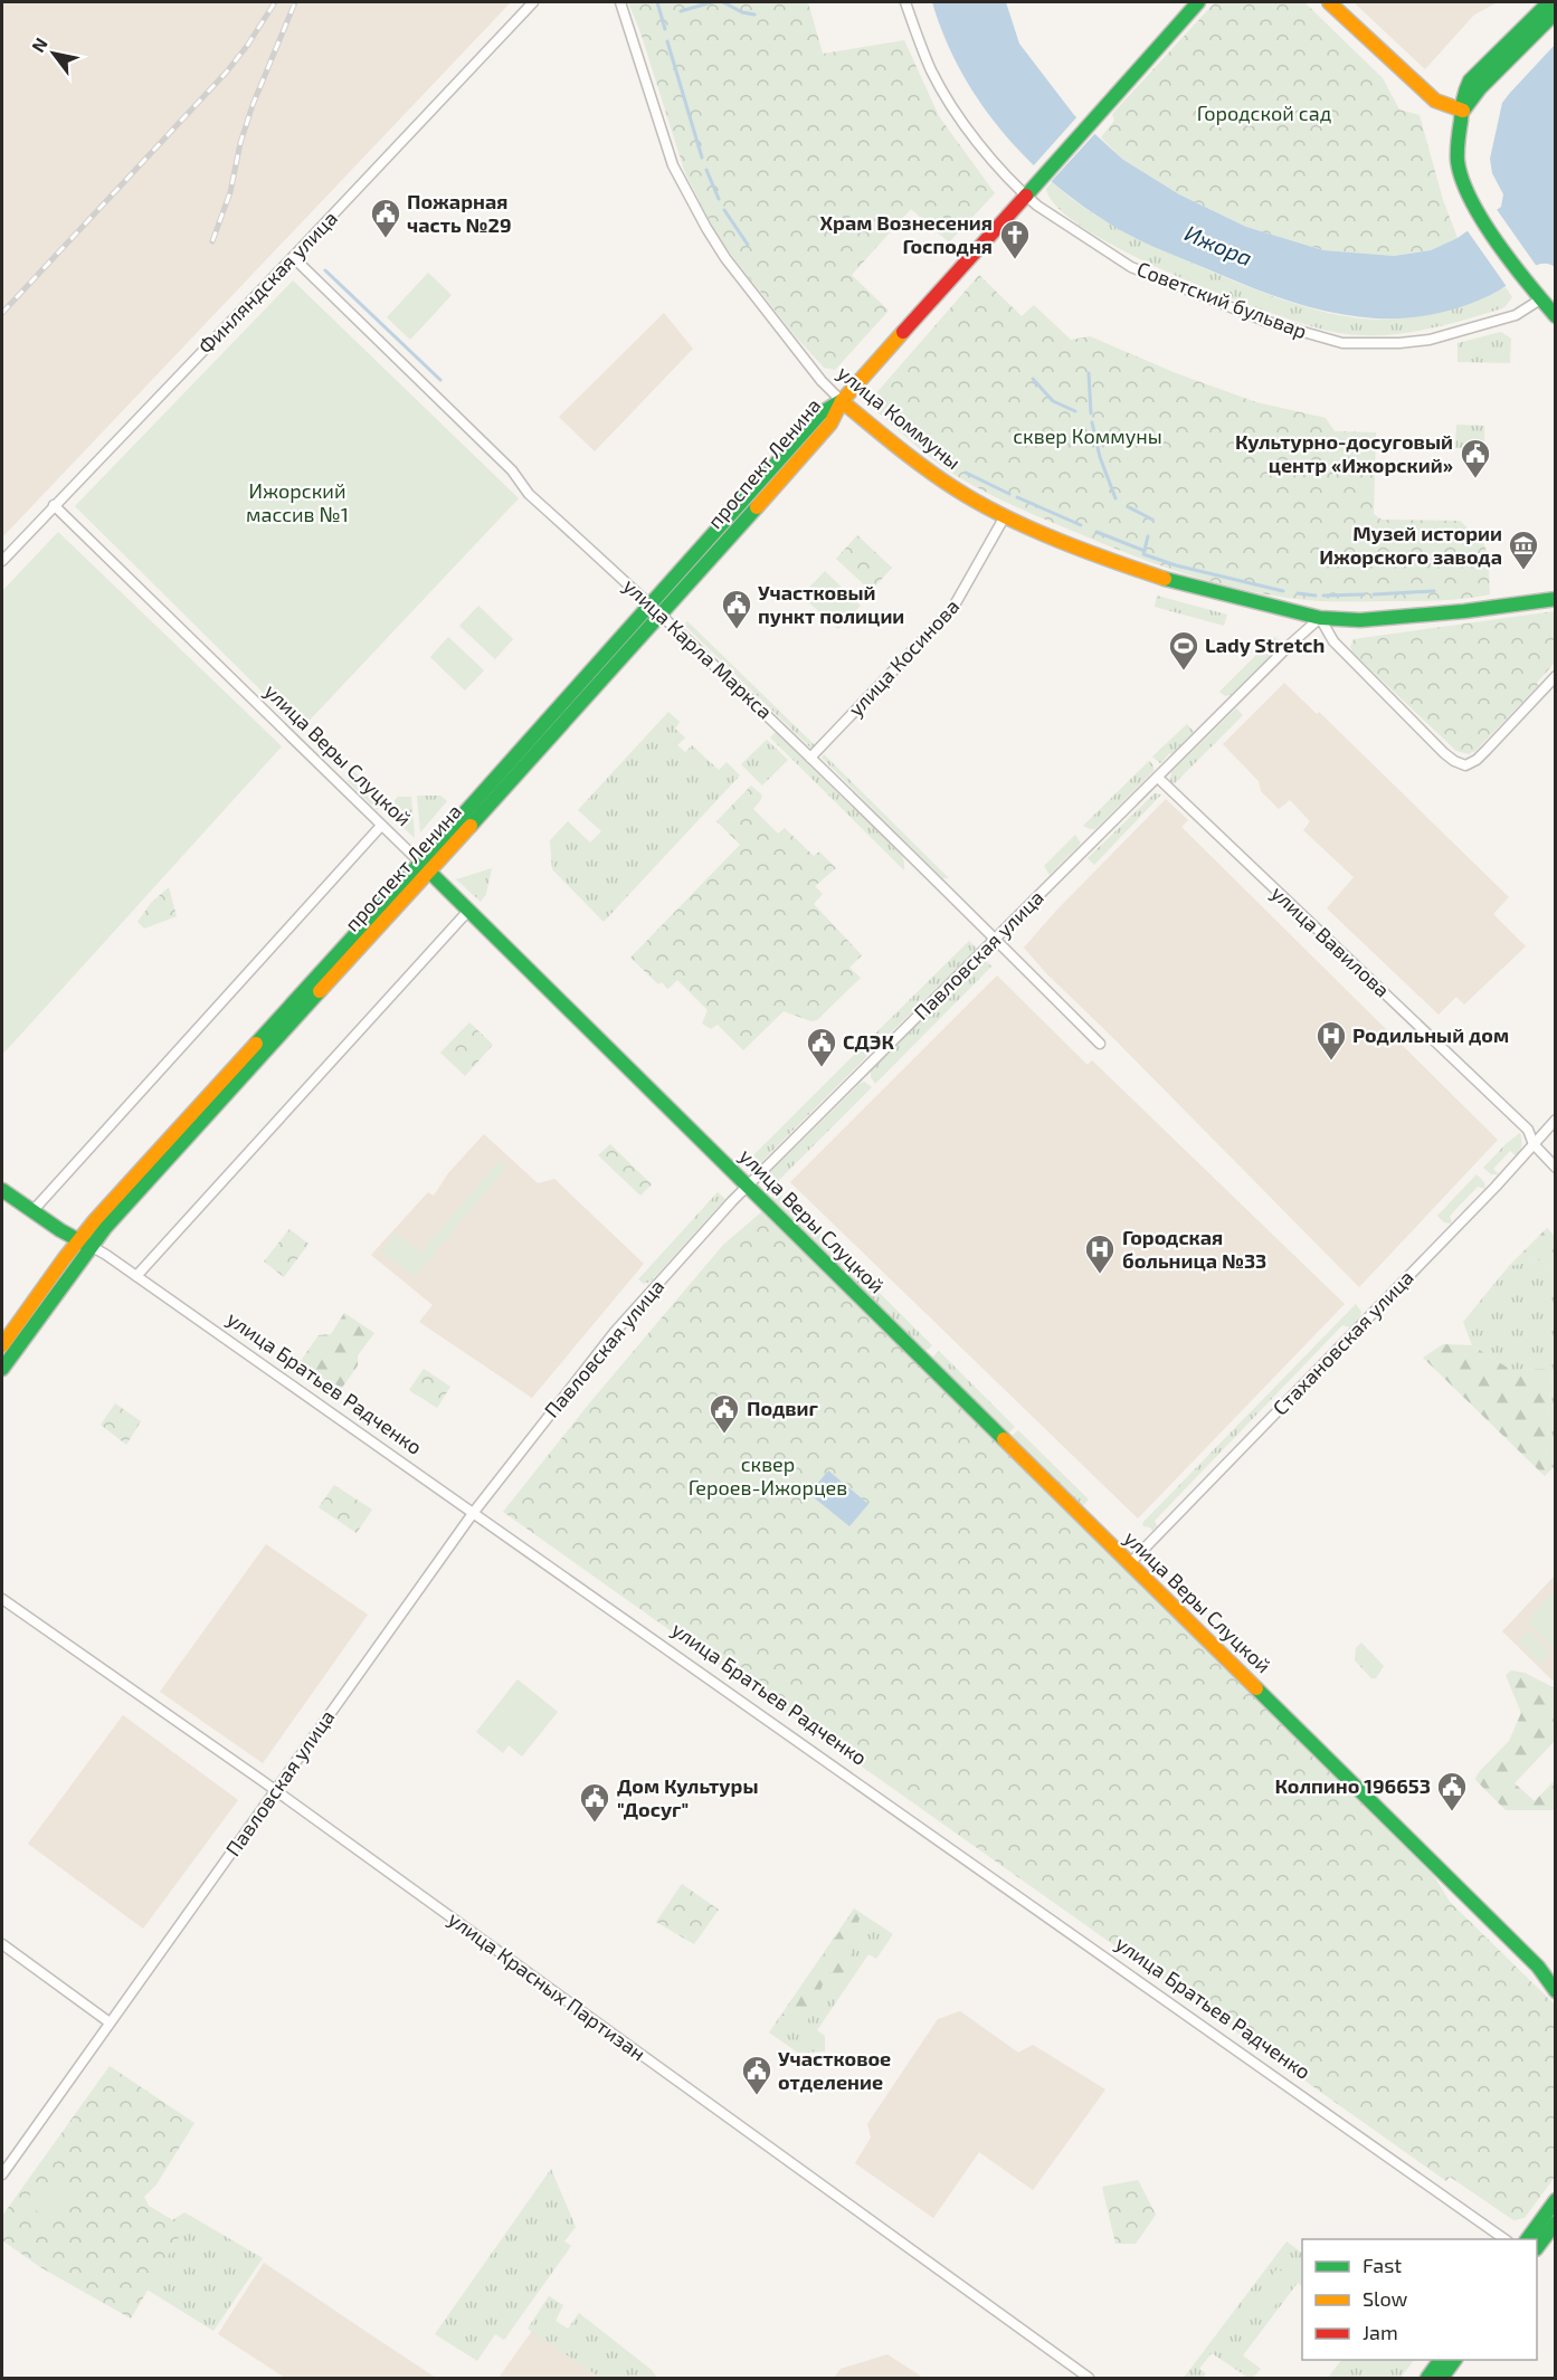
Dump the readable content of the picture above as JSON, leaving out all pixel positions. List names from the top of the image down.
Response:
{
  "streets": {
    "main road": [
      "улица Коммуны",
      "проспект Ленина",
      "улица Веры Слуцкой",
      "улица Братьев Радченко"
    ],
    "street": [
      "Финляндская улица",
      "Советский бульвар",
      "улица Карла Маркса",
      "улица Косинова",
      "улица Вавилова",
      "Павловская улица",
      "Стахановская улица",
      "улица Красных Партизан"
    ]
  },
  "crossings": [
    ["Финляндская улица", "улица Карла Маркса"],
    ["Финляндская улица", "улица Веры Слуцкой"],
    ["Советский бульвар", "проспект Ленина"],
    ["улица Коммуны", "проспект Ленина"],
    ["улица Коммуны", "улица Косинова"],
    ["улица Коммуны", "Павловская улица"],
    ["проспект Ленина", "улица Карла Маркса"],
    ["проспект Ленина", "улица Веры Слуцкой"],
    ["проспект Ленина", "улица Братьев Радченко"],
    ["улица Карла Маркса", "улица Косинова"],
    ["улица Карла Маркса", "Павловская улица"],
    ["улица Веры Слуцкой", "Павловская улица"],
    ["улица Веры Слуцкой", "Стахановская улица"],
    ["улица Вавилова", "Павловская улица"],
    ["улица Вавилова", "Стахановская улица"],
    ["Павловская улица", "улица Братьев Радченко"],
    ["Павловская улица", "улица Красных Партизан"]
  ],
  "water": ["Ижора"],
  "parks": [
    "Городской сад",
    "сквер Коммуны",
    "Ижорский массив №1",
    "сквер Героев-Ижорцев"
  ],
  "places": {
    "public building": [
      "Пожарная часть №29",
      "Культурно-досуговый центр «Ижорский»",
      "Участковый пункт полиции",
      "СДЭК",
      "Подвиг",
      "Колпино 196653",
      "Дом Культуры \"Досуг\"",
      "Участковое отделение"
    ],
    "church": ["Храм Вознесения Господня"],
    "museum": ["Музей истории Ижорского завода"],
    "sports": ["Lady Stretch"],
    "hospital": ["Родильный дом", "Городская больница №33"]
  },
  "legend": ["Fast", "Slow", "Jam"],
  "north": "top left"
}
